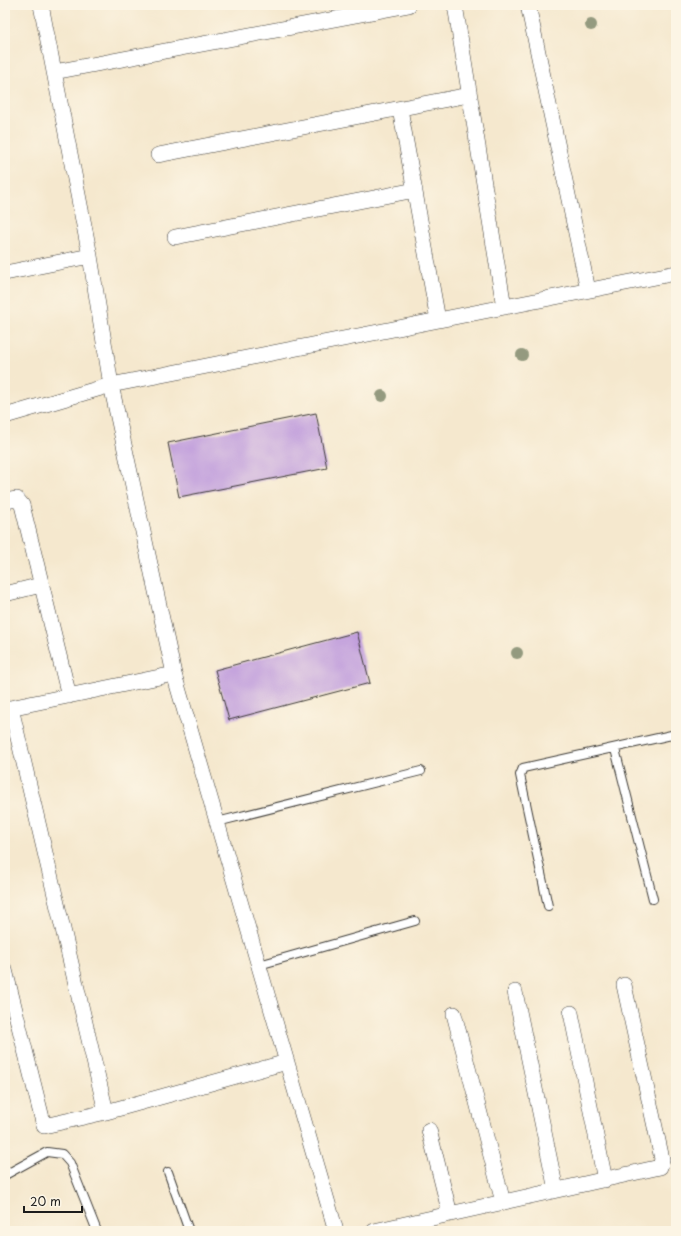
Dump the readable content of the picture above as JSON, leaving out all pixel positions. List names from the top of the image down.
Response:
{
  "scale_bar": "20 m"
}
